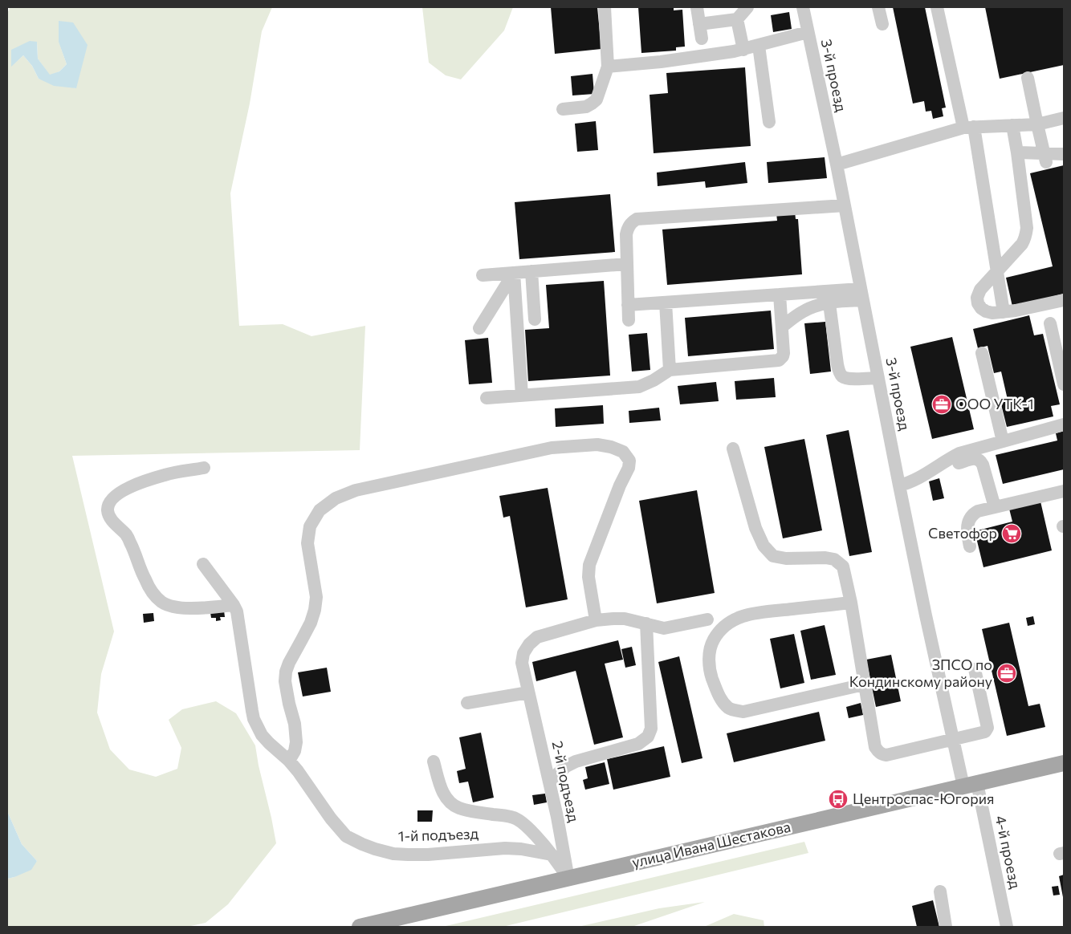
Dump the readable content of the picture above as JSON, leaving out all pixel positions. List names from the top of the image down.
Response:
{
  "streets": {
    "main road": ["улица Ивана Шестакова"],
    "street": [
      "3-й проезд",
      "2-й подъезд",
      "1-й подъезд",
      "4-й проезд"
    ]
  },
  "crossings": [
    ["3-й проезд", "улица Ивана Шестакова"],
    ["3-й проезд", "4-й проезд"],
    ["2-й подъезд", "улица Ивана Шестакова"],
    ["улица Ивана Шестакова", "4-й проезд"]
  ],
  "places": {
    "office": ["ООО УТК-1", "ЗПСО по Кондинскому району"],
    "supermarket": ["Светофор"],
    "bus stop": ["Центроспас-Югория"]
  }
}
